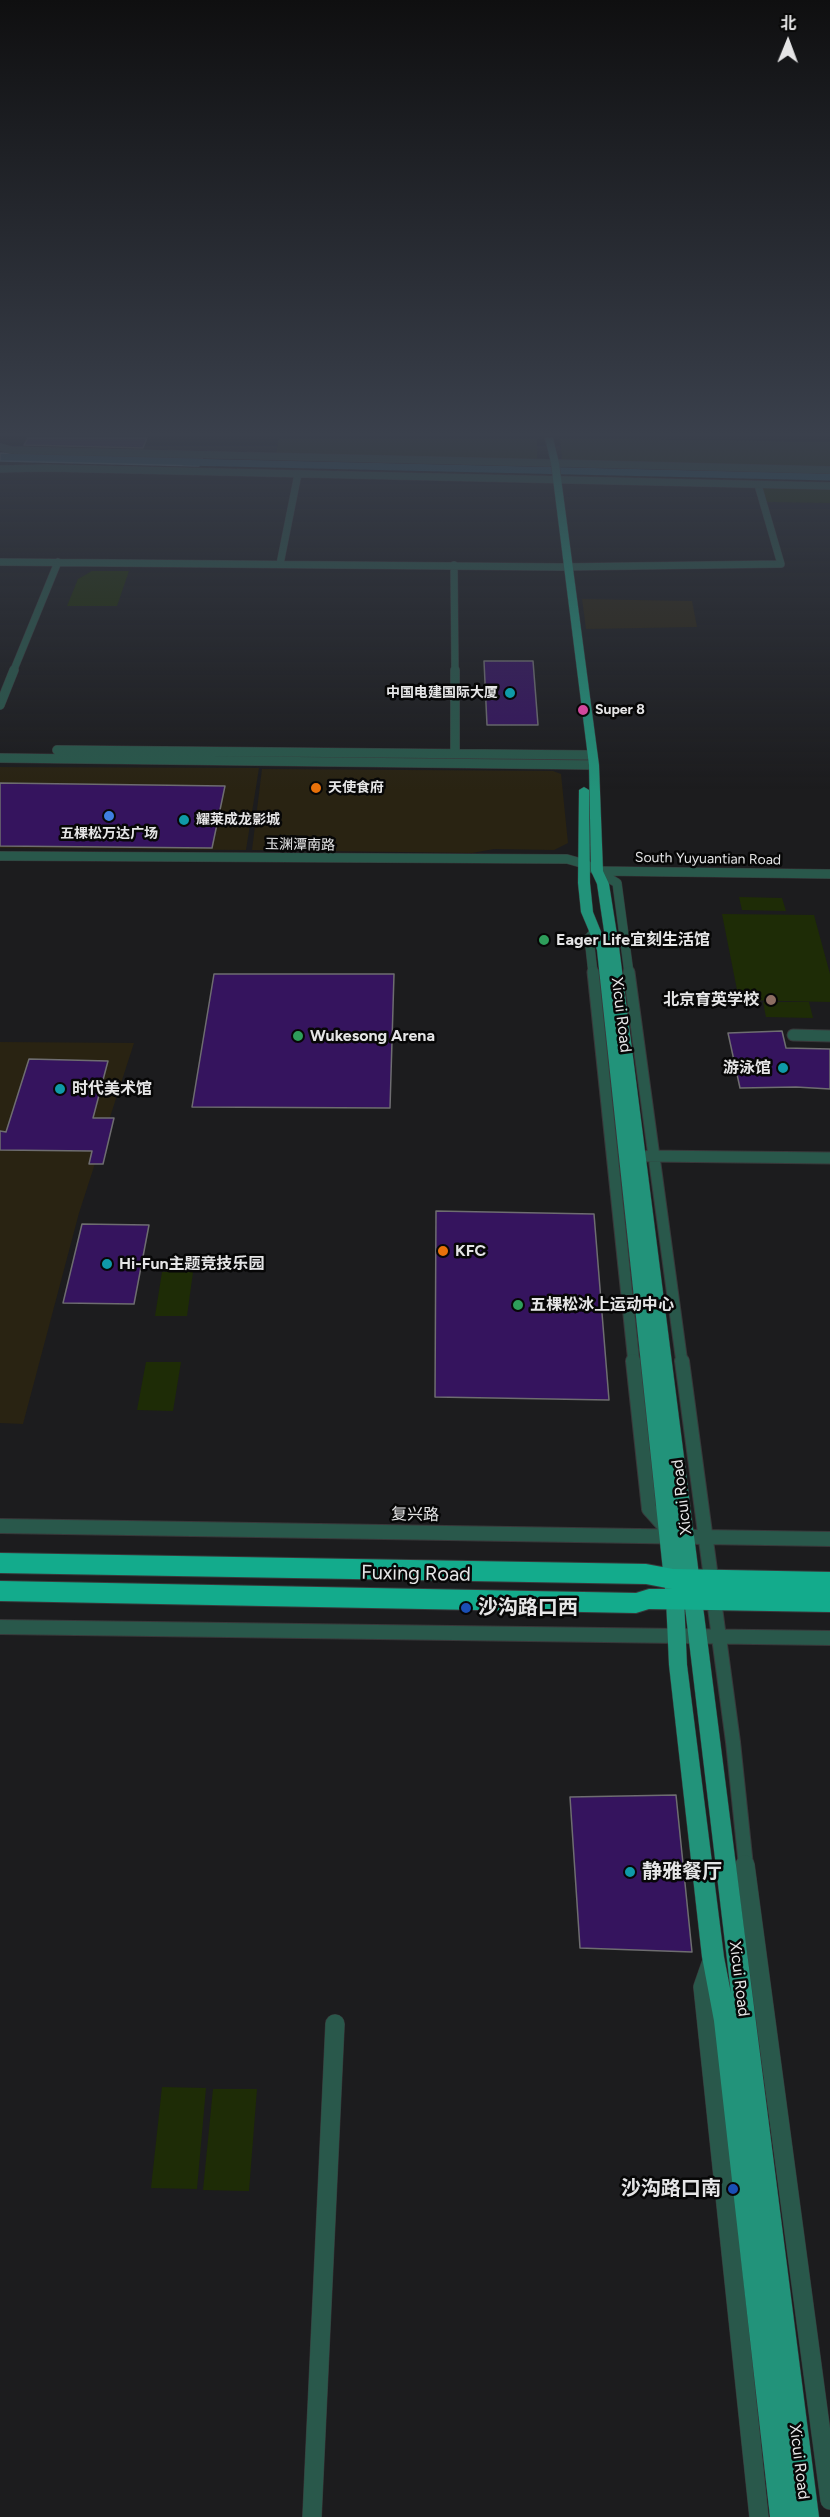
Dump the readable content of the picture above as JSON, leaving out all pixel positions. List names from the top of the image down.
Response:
{
  "streets": {
    "highway": ["Fuxing Road"],
    "main road": ["Xicui Road"],
    "street": ["玉渊潭南路", "South Yuyuantian Road", "复兴路"]
  },
  "crossings": [
    ["玉渊潭南路", "South Yuyuantian Road"],
    ["玉渊潭南路", "Xicui Road"],
    ["South Yuyuantian Road", "Xicui Road"],
    ["Xicui Road", "复兴路"],
    ["Xicui Road", "Fuxing Road"]
  ],
  "places": [
    "中国电建国际大厦",
    "Super 8",
    "天使食府",
    "五棵松万达广场",
    "耀莱成龙影城",
    "Eager Life宜刻生活馆",
    "北京育英学校",
    "Wukesong Arena",
    "游泳馆",
    "时代美术馆",
    "KFC",
    "Hi-Fun主题竞技乐园",
    "五棵松冰上运动中心",
    "沙沟路口西",
    "静雅餐厅",
    "沙沟路口南"
  ],
  "north": "top"
}
